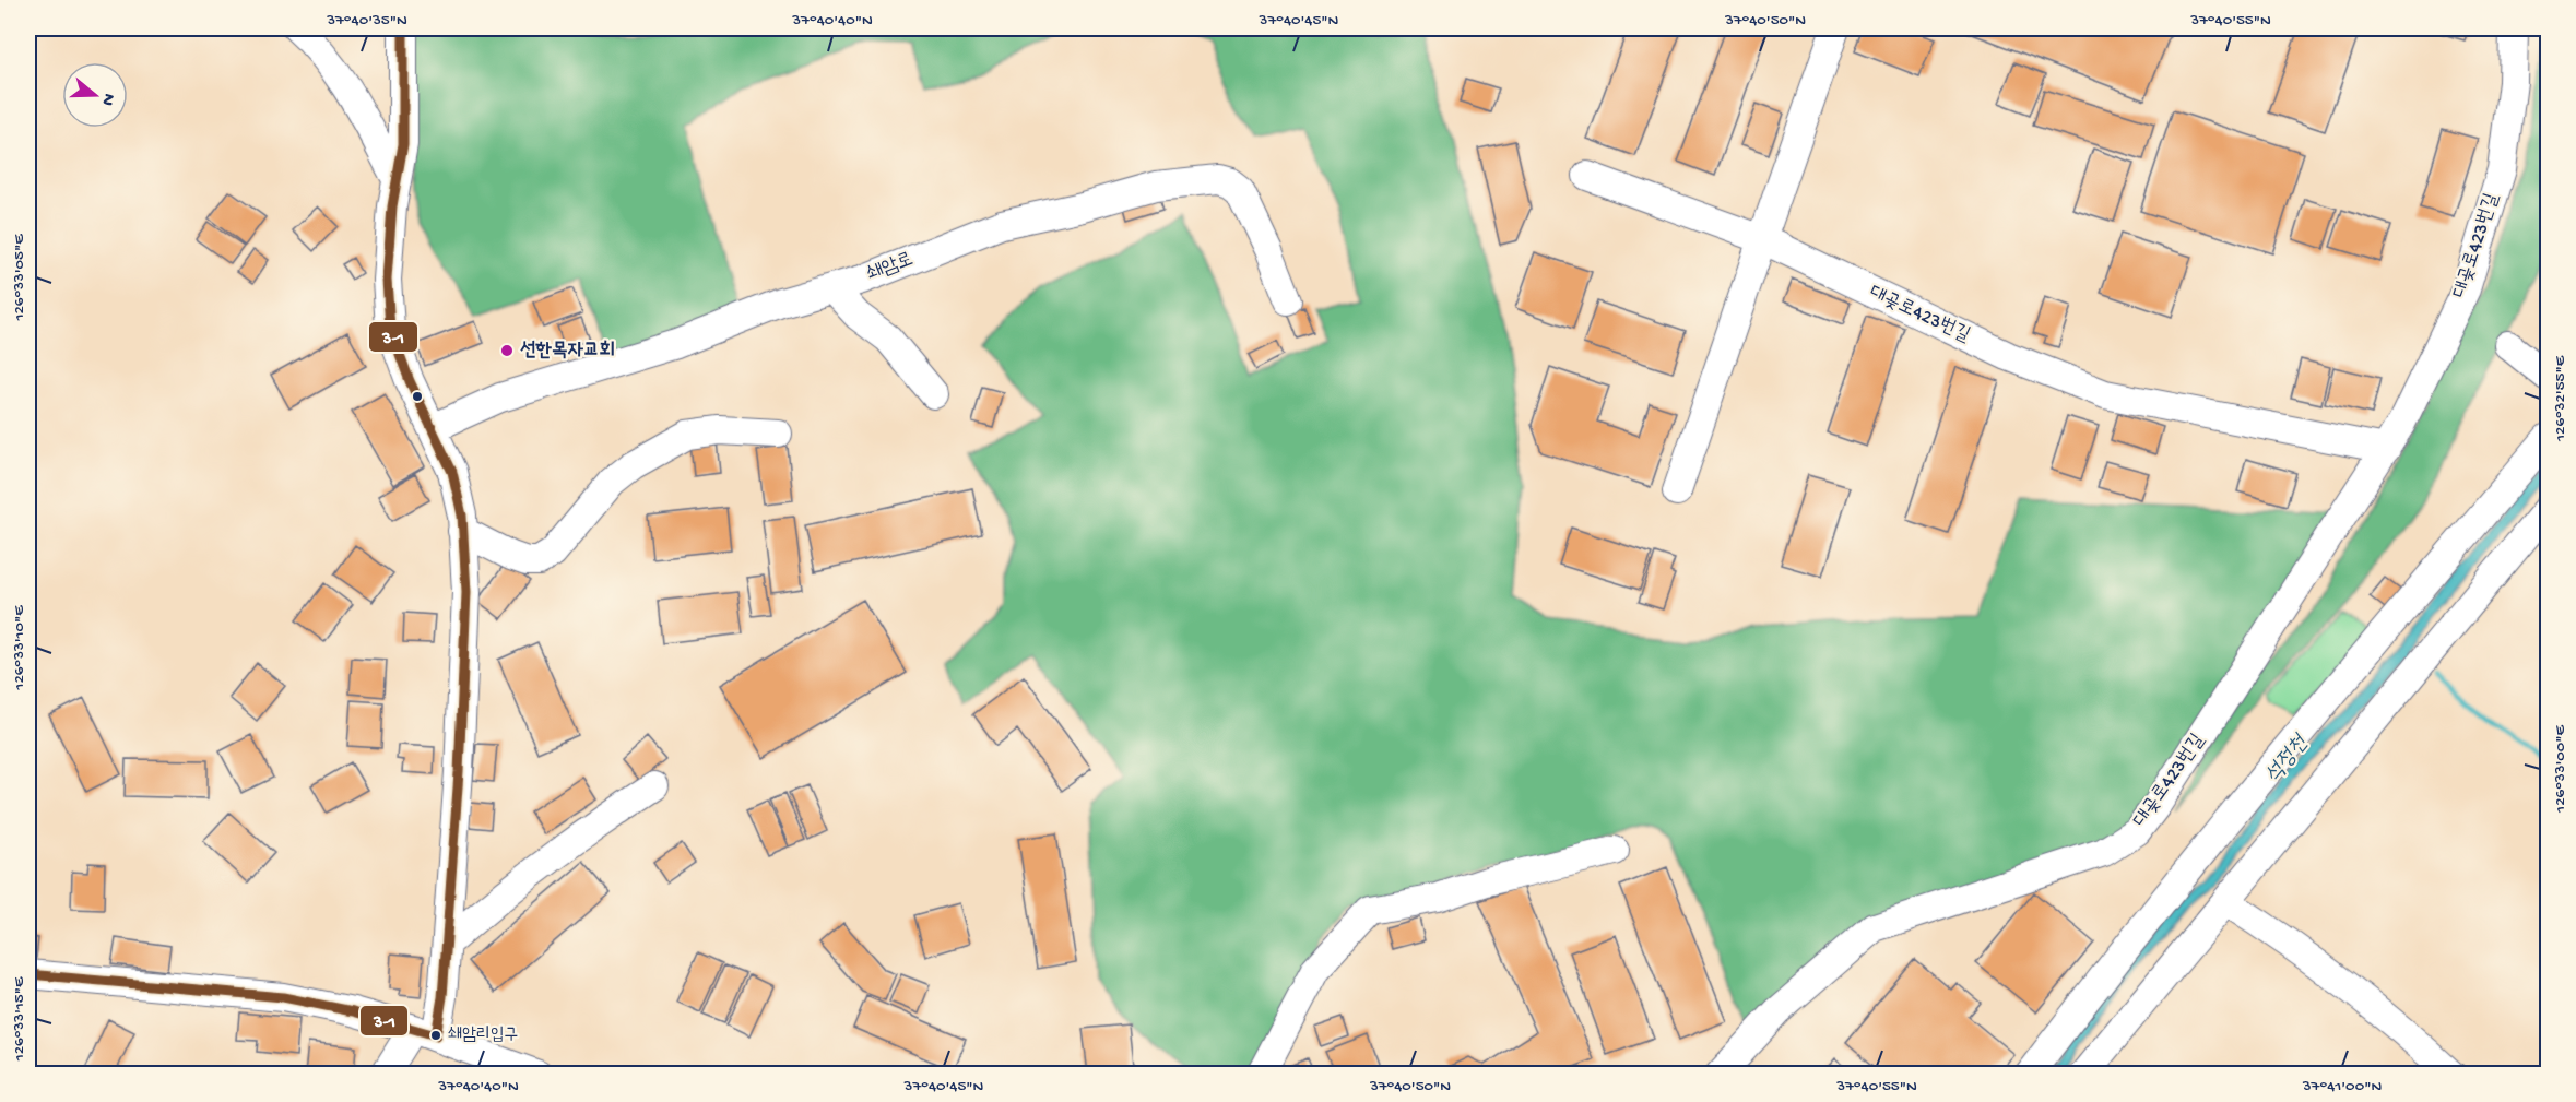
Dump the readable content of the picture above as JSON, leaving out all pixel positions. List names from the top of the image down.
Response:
{
  "streets": {
    "street": ["대곶로423번길", "쇄암로"]
  },
  "water": ["석정천"],
  "places": ["선한목자교회", "쇄암리입구"],
  "lines": ["transit line 3-1"],
  "north": "right",
  "coordinates": [
    "37°40'35\"N",
    "37°40'40\"N",
    "37°40'45\"N",
    "37°40'50\"N",
    "37°40'55\"N",
    "126°33'05\"E",
    "126°32'55\"E",
    "126°33'10\"E",
    "126°33'00\"E",
    "126°33'15\"E",
    "37°41'00\"N"
  ]
}
